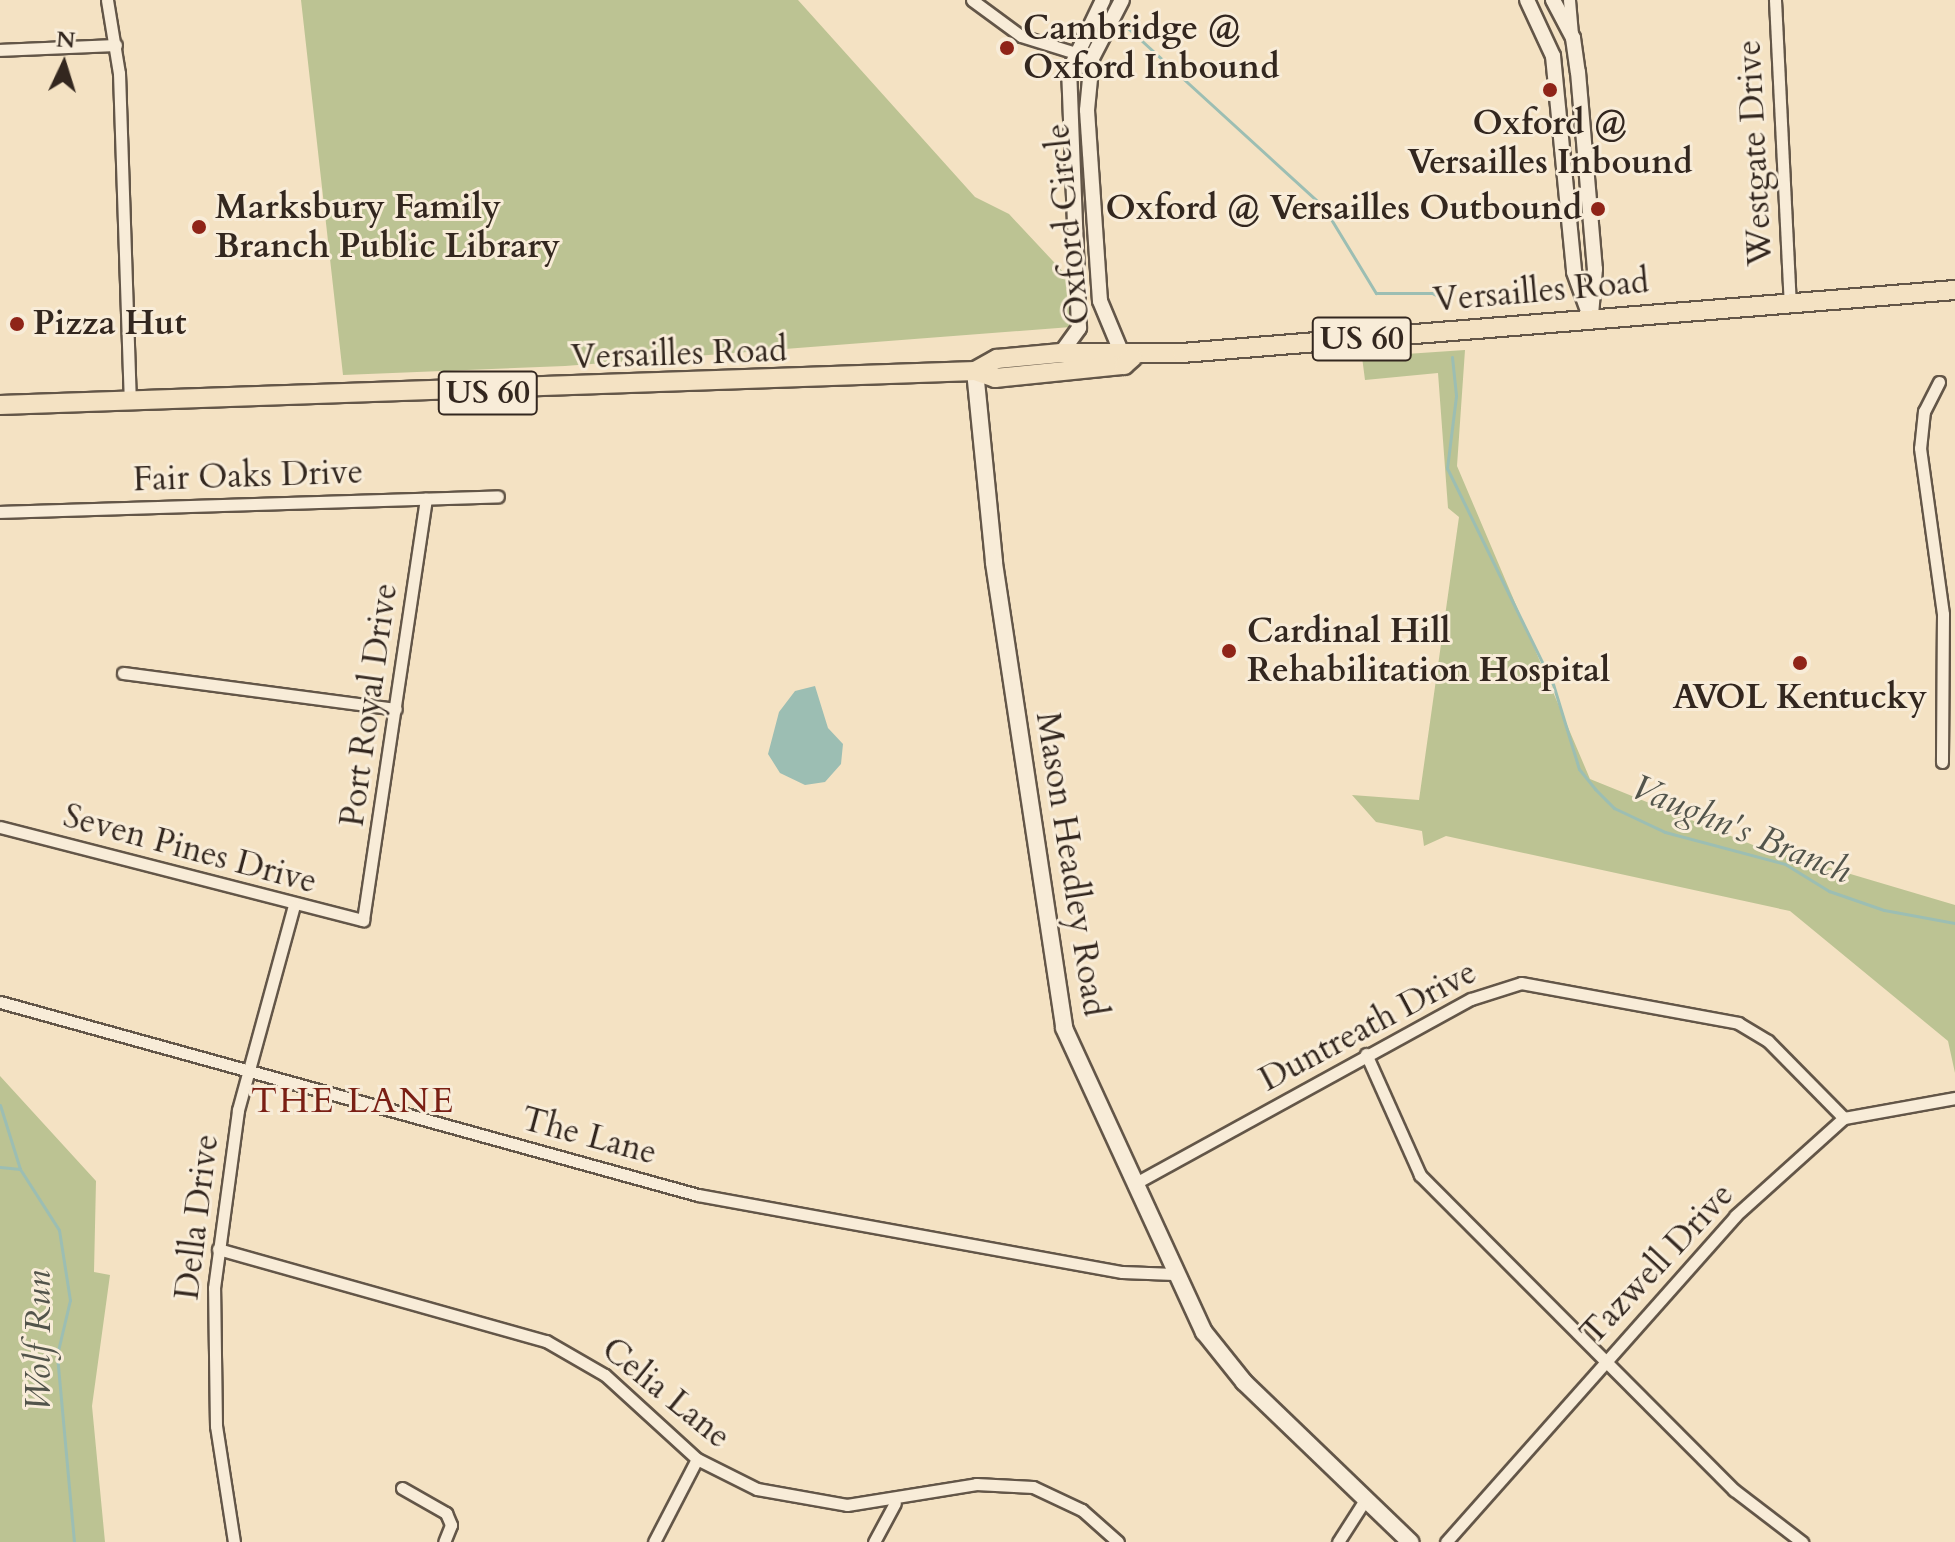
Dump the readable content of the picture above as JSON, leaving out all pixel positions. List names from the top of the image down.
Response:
{
  "streets": {
    "main road": ["Versailles Road", "US 60", "Mason Headley Road"],
    "street": [
      "Westgate Drive",
      "Oxford Circle",
      "Fair Oaks Drive",
      "Port Royal Drive",
      "Seven Pines Drive",
      "Duntreath Drive",
      "The Lane",
      "Della Drive",
      "Tazwell Drive",
      "Celia Lane"
    ]
  },
  "crossings": [
    ["Westgate Drive", "Versailles Road"],
    ["Oxford Circle", "Versailles Road"],
    ["Versailles Road", "Mason Headley Road"],
    ["Fair Oaks Drive", "Port Royal Drive"],
    ["Port Royal Drive", "Seven Pines Drive"],
    ["Seven Pines Drive", "Della Drive"],
    ["Mason Headley Road", "Duntreath Drive"],
    ["Mason Headley Road", "The Lane"],
    ["Duntreath Drive", "Tazwell Drive"],
    ["The Lane", "Della Drive"],
    ["Della Drive", "Celia Lane"]
  ],
  "districts": ["THE LANE"],
  "water": ["Vaughn's Branch", "Wolf Run"],
  "places": [
    "Cambridge @ Oxford Inbound",
    "Oxford @ Versailles Inbound",
    "Oxford @ Versailles Outbound",
    "Marksbury Family Branch Public Library",
    "Pizza Hut",
    "Cardinal Hill Rehabilitation Hospital",
    "AVOL Kentucky"
  ],
  "north": "top"
}
